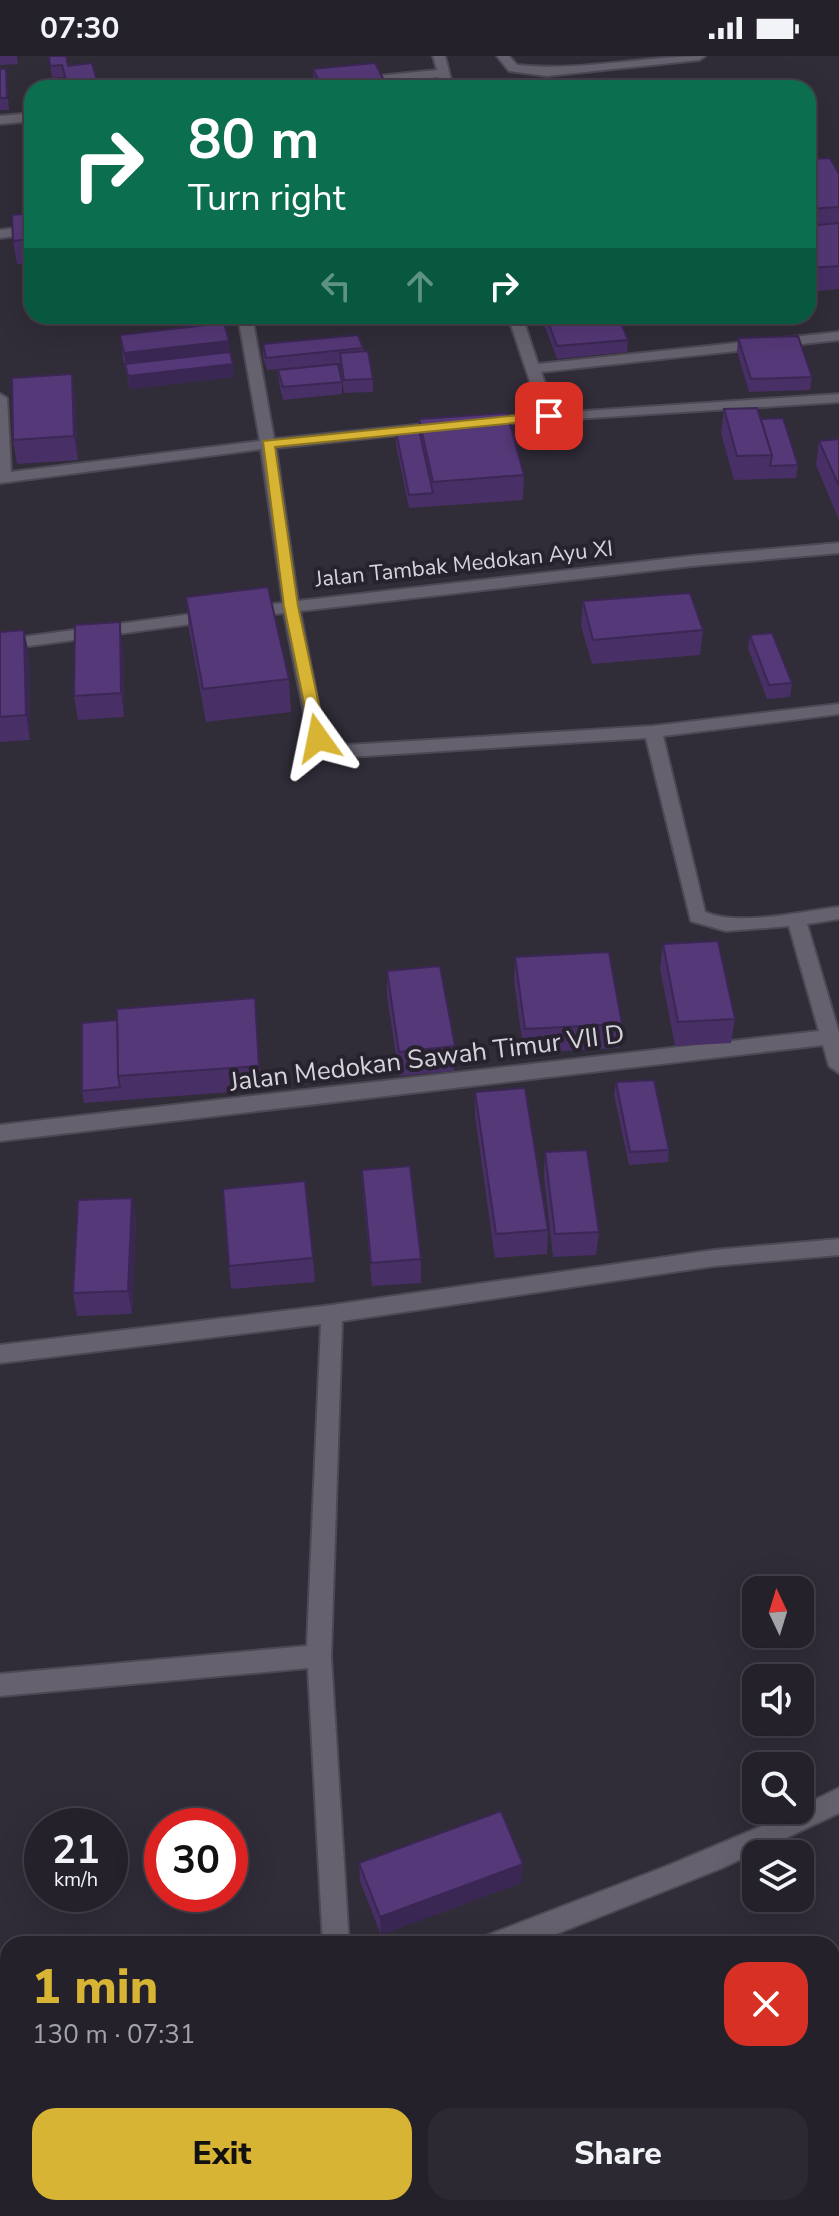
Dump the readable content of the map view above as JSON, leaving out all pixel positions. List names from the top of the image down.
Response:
{
  "streets": {
    "street": ["Jalan Tambak Medokan Ayu XI", "Jalan Medokan Sawah Timur VII D"]
  },
  "north": "top",
  "page": {
    "status": "07:30",
    "turn": ["80 m", "Turn right"],
    "speed": "21 km/h",
    "limit": "30",
    "heading": ["1 min", "130 m · 07:31"],
    "buttons": ["Exit", "Share"]
  }
}
